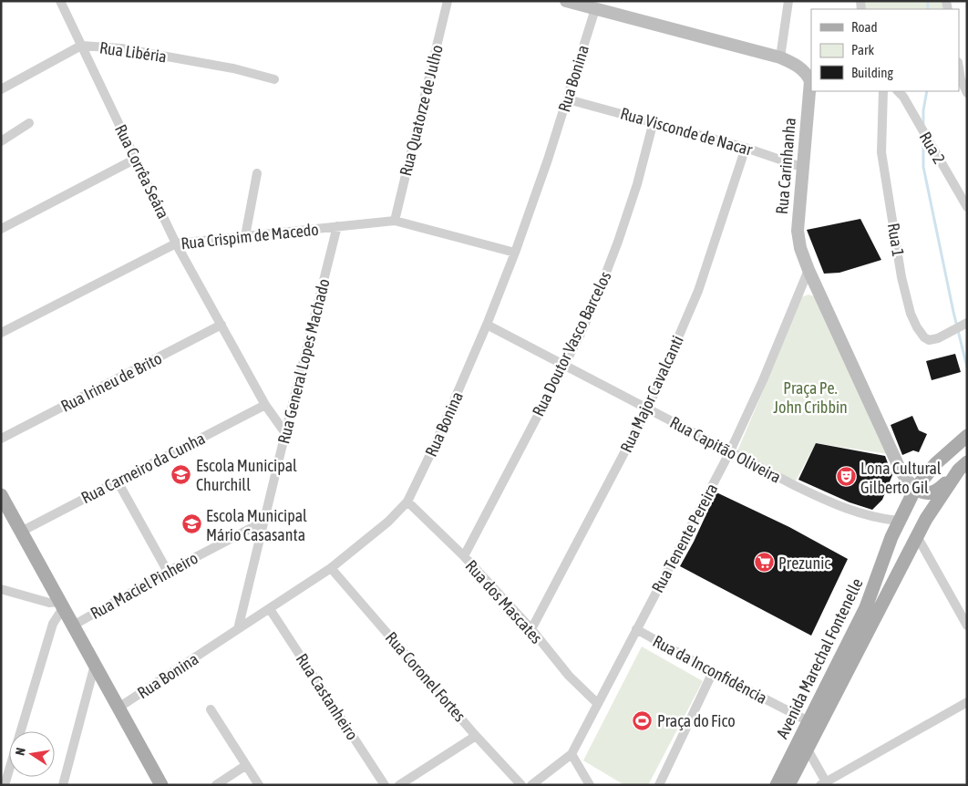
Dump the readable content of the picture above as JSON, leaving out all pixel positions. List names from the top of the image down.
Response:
{
  "streets": {
    "main road": ["Avenida Marechal Fontenelle"],
    "street": [
      "Rua Libéria",
      "Rua Bonina",
      "Rua Quatorze de Julho",
      "Rua Visconde de Nacar",
      "Rua 2",
      "Rua Carinhanha",
      "Rua Corrêa Seára",
      "Rua Crispim de Macedo",
      "Rua 1",
      "Rua Doutor Vasco Barcelos",
      "Rua General Lopes Machado",
      "Rua Irineu de Brito",
      "Rua Major Cavalcanti",
      "Rua Capitão Oliveira",
      "Rua Carneiro da Cunha",
      "Rua Tenente Pereira",
      "Rua Maciel Pinheiro",
      "Rua dos Mascates",
      "Rua da Inconfidência",
      "Rua Coronel Fortes",
      "Rua Castanheiro"
    ]
  },
  "crossings": [
    ["Rua Libéria", "Rua Corrêa Seára"],
    ["Rua Bonina", "Rua Visconde de Nacar"],
    ["Rua Bonina", "Rua Carinhanha"],
    ["Rua Bonina", "Rua Crispim de Macedo"],
    ["Rua Bonina", "Rua General Lopes Machado"],
    ["Rua Bonina", "Rua Capitão Oliveira"],
    ["Rua Bonina", "Rua dos Mascates"],
    ["Rua Bonina", "Rua Coronel Fortes"],
    ["Rua Bonina", "Rua Castanheiro"],
    ["Rua Quatorze de Julho", "Rua Crispim de Macedo"],
    ["Rua Visconde de Nacar", "Rua Carinhanha"],
    ["Rua Visconde de Nacar", "Rua Doutor Vasco Barcelos"],
    ["Rua Visconde de Nacar", "Rua Major Cavalcanti"],
    ["Rua Carinhanha", "Rua Tenente Pereira"],
    ["Rua Carinhanha", "Avenida Marechal Fontenelle"],
    ["Rua Corrêa Seára", "Rua Crispim de Macedo"],
    ["Rua Corrêa Seára", "Rua General Lopes Machado"],
    ["Rua Corrêa Seára", "Rua Irineu de Brito"],
    ["Rua Corrêa Seára", "Rua Carneiro da Cunha"],
    ["Rua Crispim de Macedo", "Rua General Lopes Machado"],
    ["Rua Doutor Vasco Barcelos", "Rua Capitão Oliveira"],
    ["Rua Doutor Vasco Barcelos", "Rua dos Mascates"],
    ["Rua General Lopes Machado", "Rua Maciel Pinheiro"],
    ["Rua Major Cavalcanti", "Rua Capitão Oliveira"],
    ["Rua Major Cavalcanti", "Rua dos Mascates"],
    ["Rua Capitão Oliveira", "Rua Tenente Pereira"],
    ["Rua Capitão Oliveira", "Avenida Marechal Fontenelle"],
    ["Rua Tenente Pereira", "Rua dos Mascates"],
    ["Rua Tenente Pereira", "Rua da Inconfidência"],
    ["Avenida Marechal Fontenelle", "Rua da Inconfidência"]
  ],
  "parks": ["Praça Pe. John Cribbin"],
  "places": {
    "school or university": ["Escola Municipal Churchill", "Escola Municipal Mário Casasanta"],
    "theatre": ["Lona Cultural Gilberto Gil"],
    "supermarket": ["Prezunic"],
    "sports": ["Praça do Fico"]
  },
  "legend": ["Road", "Park", "Building"],
  "north": "left"
}
